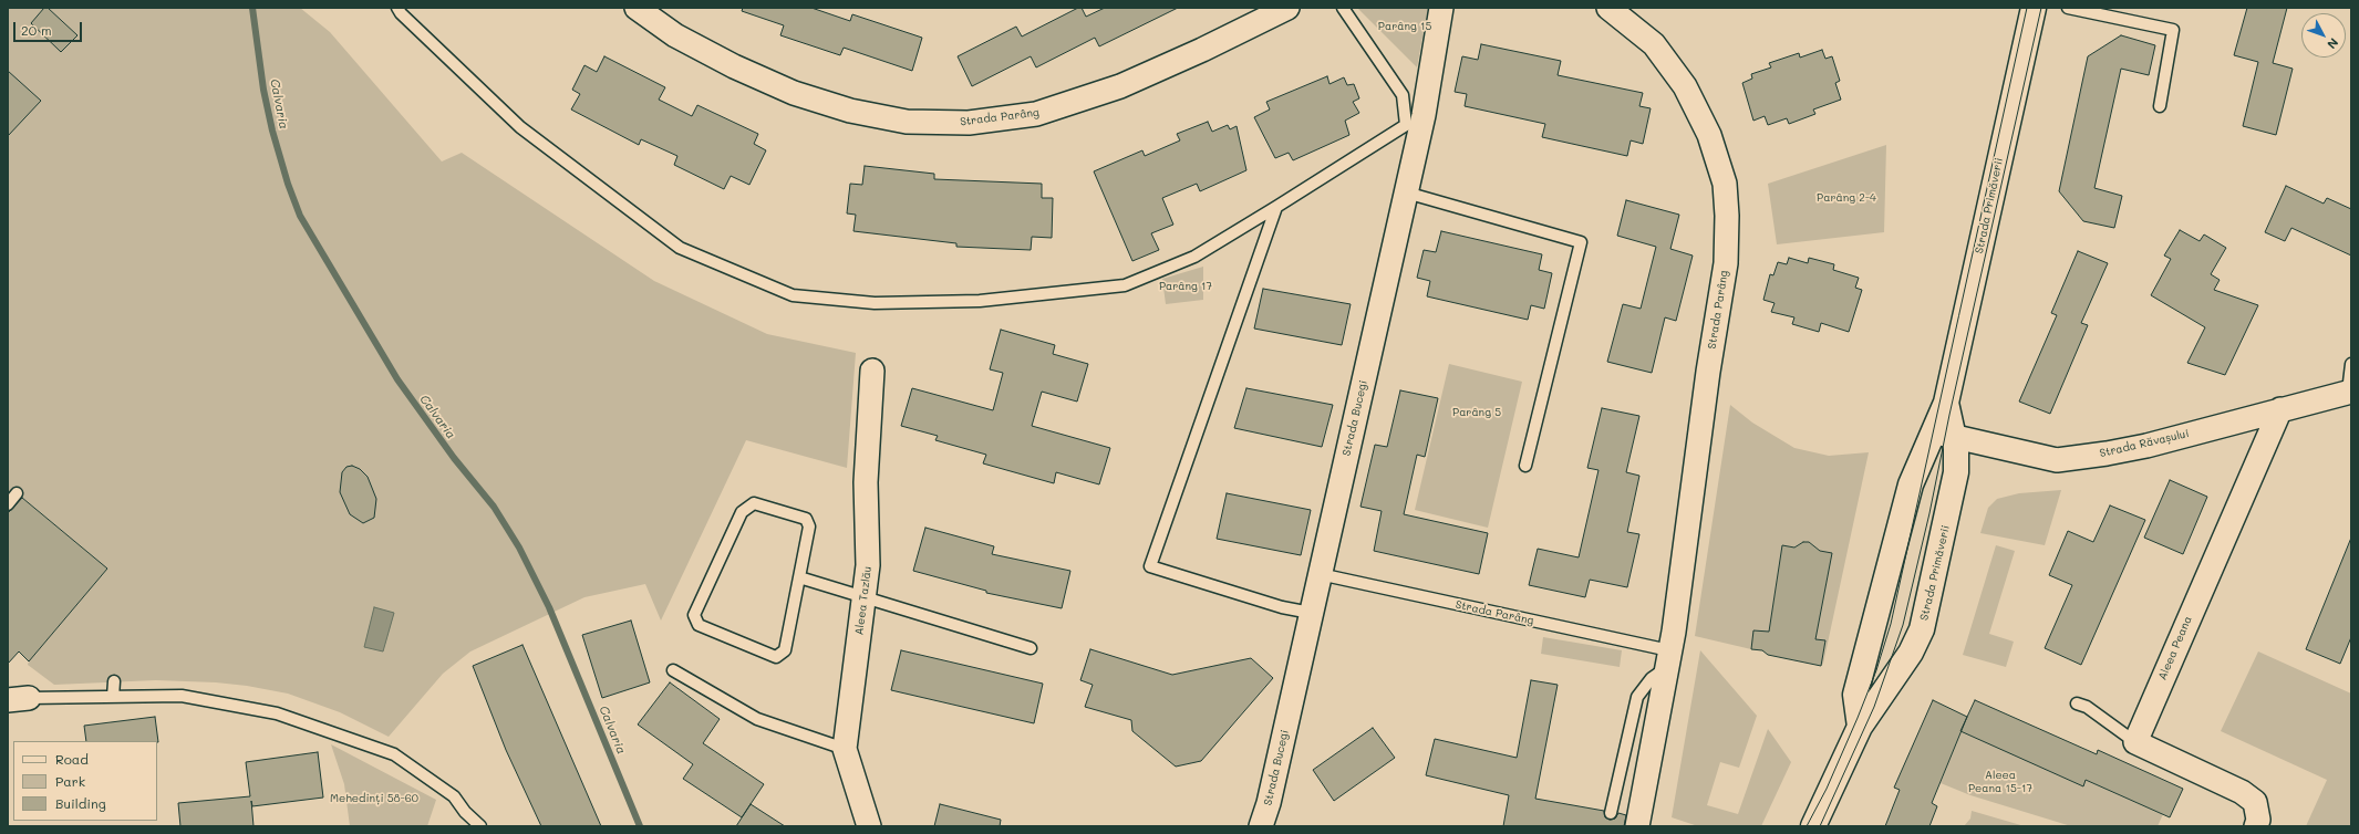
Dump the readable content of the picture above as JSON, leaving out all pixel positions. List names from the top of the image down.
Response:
{
  "streets": {
    "main road": ["Strada Primăverii"],
    "street": [
      "Strada Parâng",
      "Strada Bucegi",
      "Strada Răvașului",
      "Aleea Tazlău",
      "Aleea Peana"
    ]
  },
  "crossings": [
    ["Strada Parâng", "Strada Bucegi"],
    ["Strada Primăverii", "Strada Răvașului"],
    ["Strada Răvașului", "Aleea Peana"]
  ],
  "water": ["Calvaria"],
  "parks": [
    "Parâng 15",
    "Parâng 2-4",
    "Parâng 17",
    "Parâng 5",
    "Aleea Peana 15-17",
    "Mehedinți 58-60"
  ],
  "legend": ["Road", "Park", "Building"],
  "scale_bar": "20 m",
  "north": "bottom right"
}
